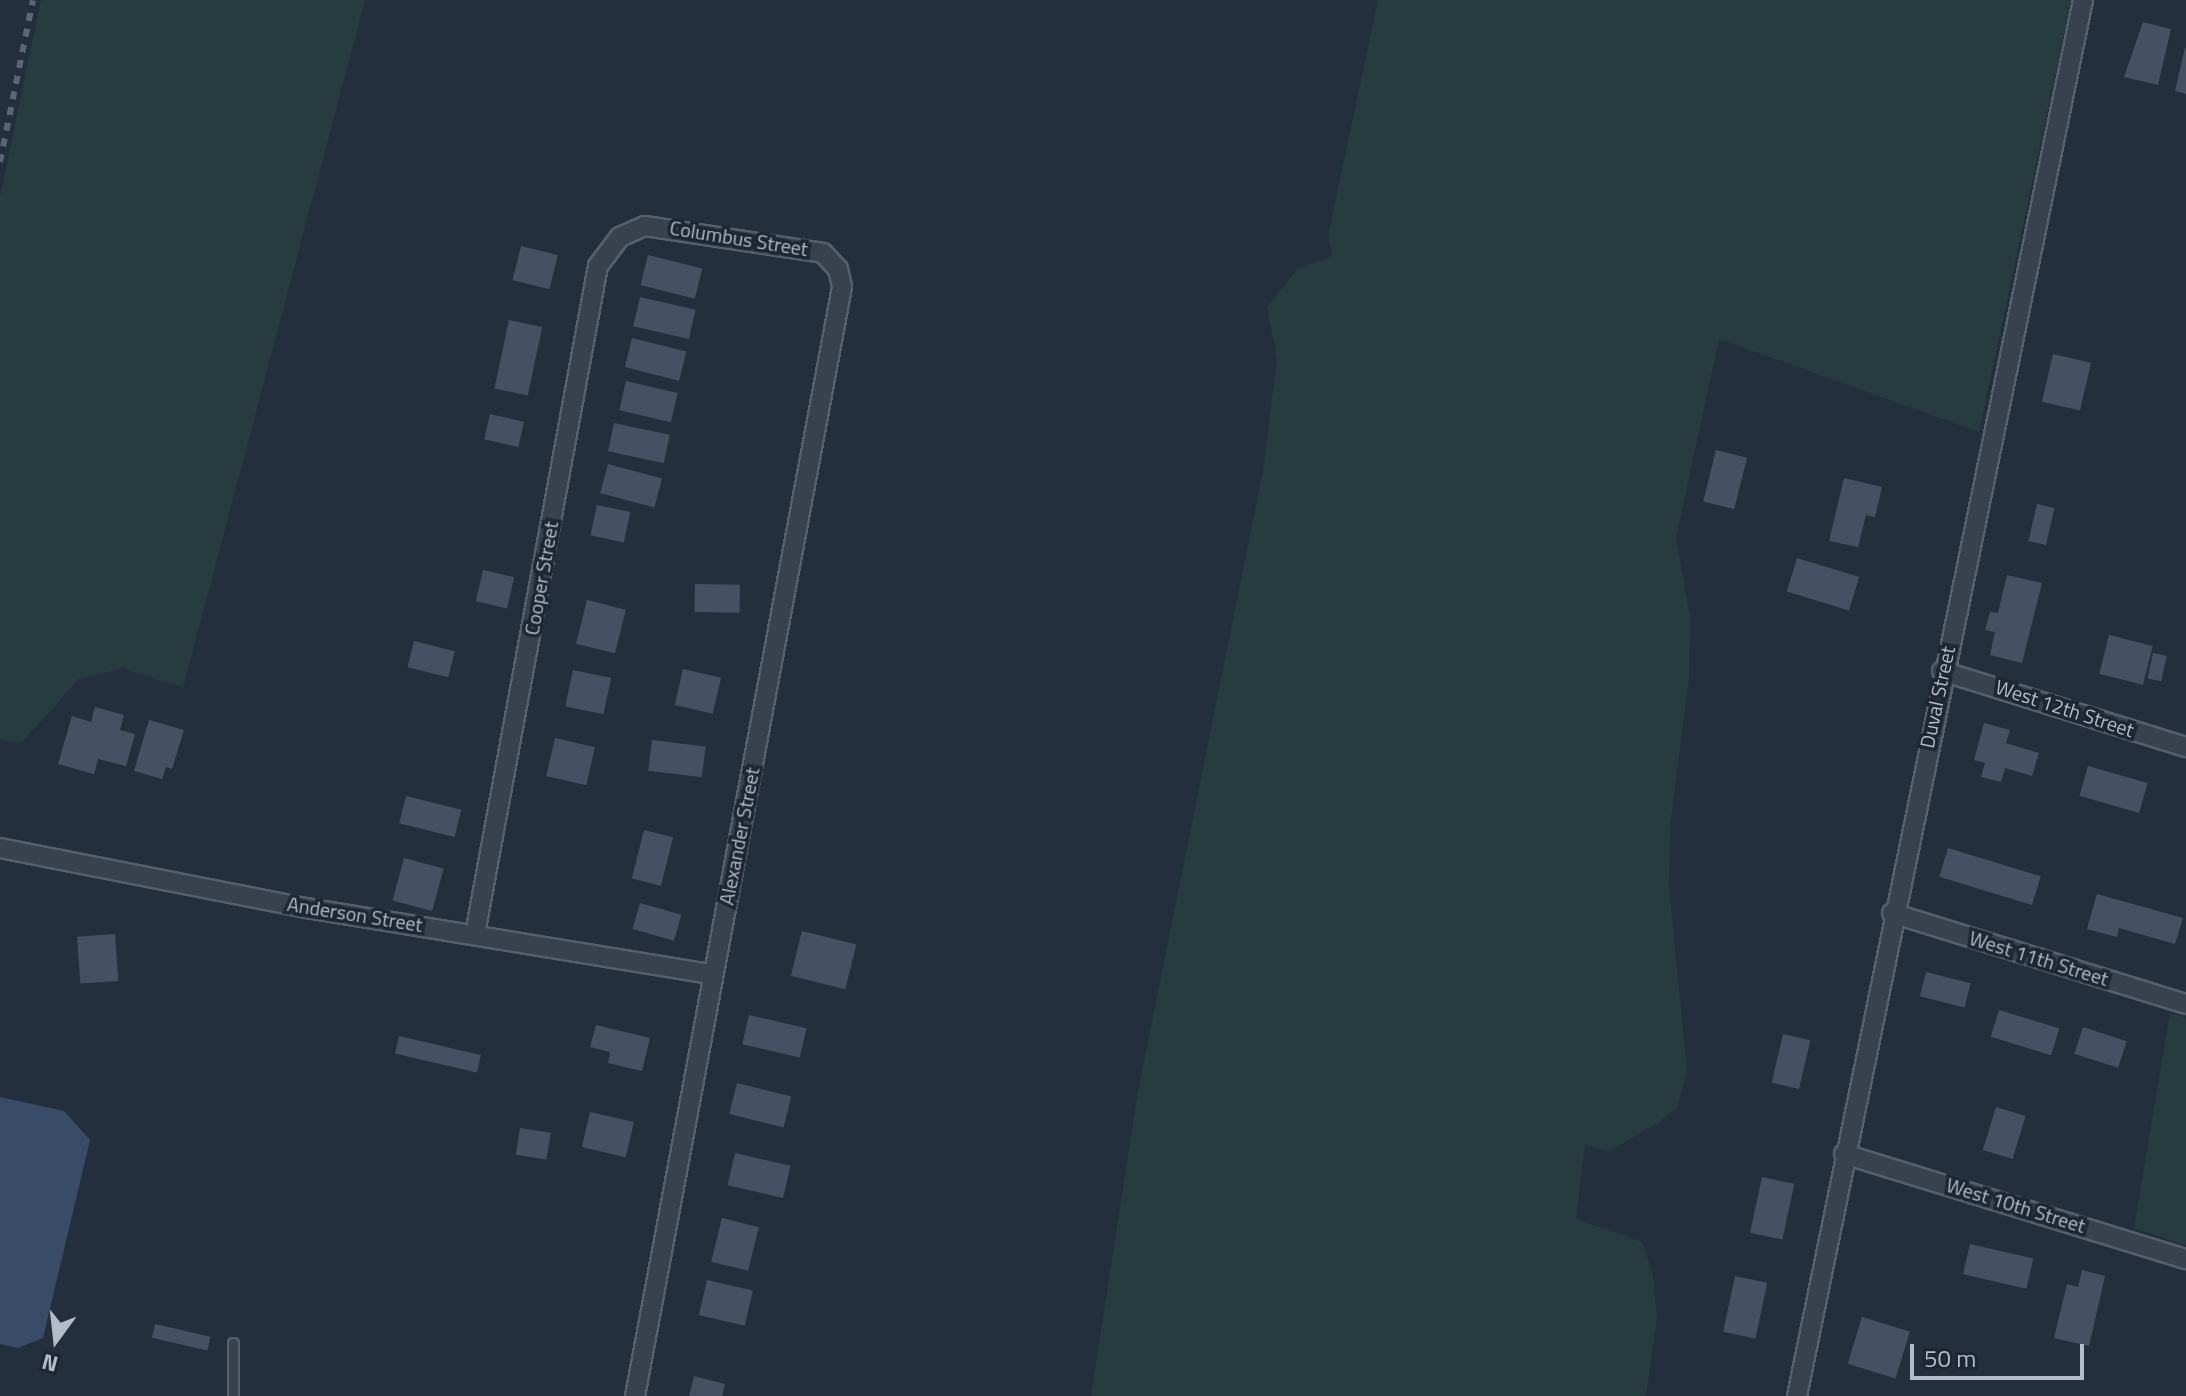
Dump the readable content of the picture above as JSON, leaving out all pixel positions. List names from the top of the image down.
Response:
{
  "streets": {
    "street": [
      "Columbus Street",
      "Cooper Street",
      "Duval Street",
      "West 12th Street",
      "Alexander Street",
      "Anderson Street",
      "West 11th Street",
      "West 10th Street"
    ]
  },
  "crossings": [
    ["Columbus Street", "Cooper Street"],
    ["Columbus Street", "Alexander Street"],
    ["Cooper Street", "Anderson Street"],
    ["Duval Street", "West 12th Street"],
    ["Duval Street", "West 11th Street"],
    ["Duval Street", "West 10th Street"],
    ["Alexander Street", "Anderson Street"]
  ],
  "scale_bar": "50 m",
  "north": "bottom"
}
